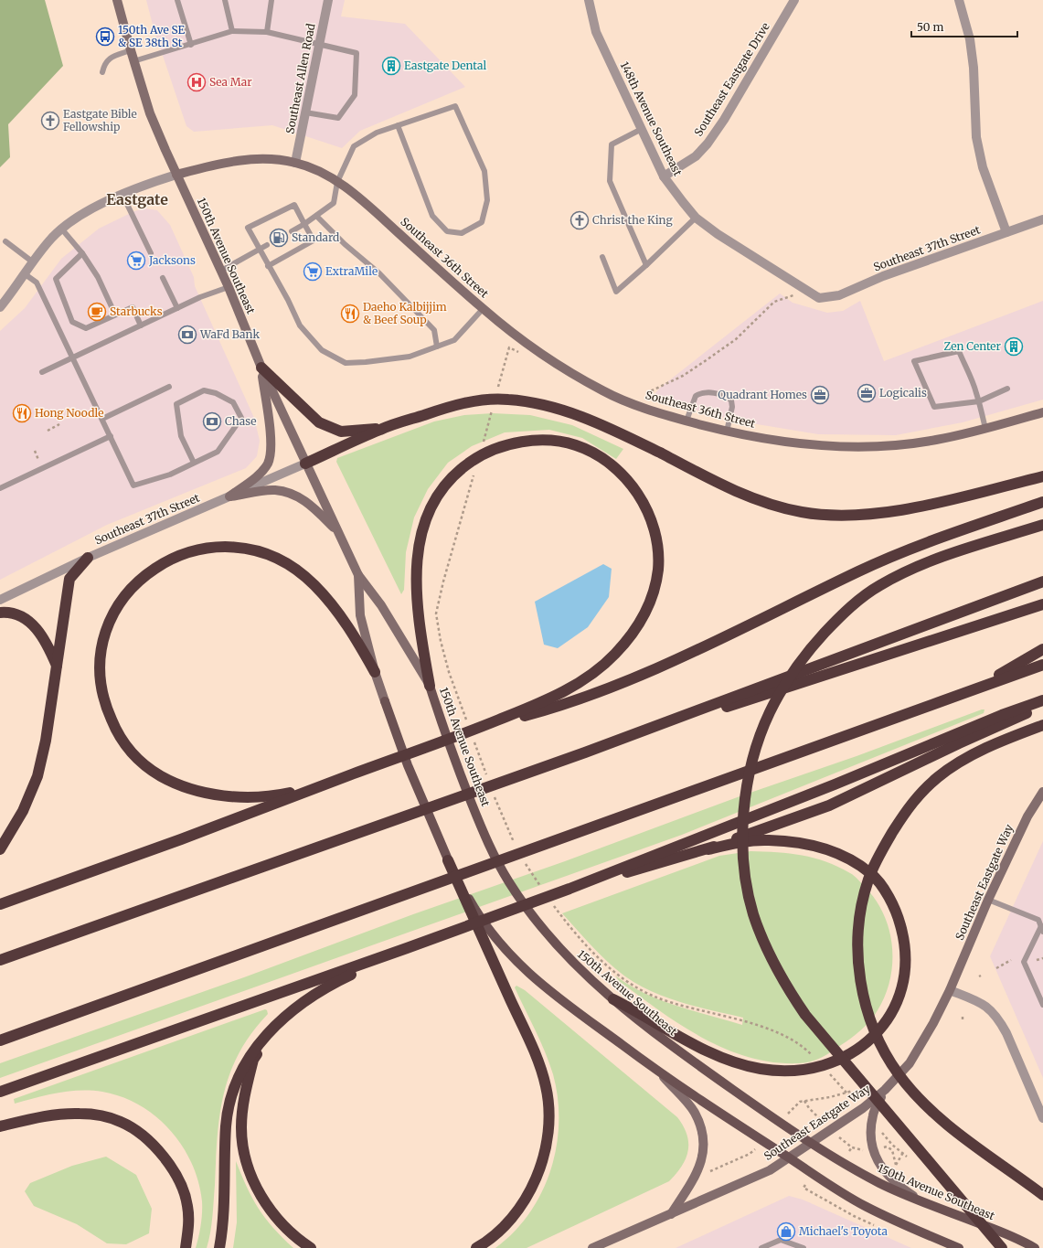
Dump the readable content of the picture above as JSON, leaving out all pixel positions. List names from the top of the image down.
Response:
{
  "streets": {
    "main road": ["150th Avenue Southeast", "Southeast 36th Street", "Southeast Eastgate Way"],
    "street": [
      "Southeast Allen Road",
      "Southeast Eastgate Drive",
      "148th Avenue Southeast",
      "Southeast 37th Street"
    ]
  },
  "crossings": [
    ["Southeast Allen Road", "Southeast 36th Street"],
    ["Southeast Eastgate Drive", "148th Avenue Southeast"],
    ["148th Avenue Southeast", "Southeast 37th Street"],
    ["Southeast 37th Street", "150th Avenue Southeast"],
    ["150th Avenue Southeast", "Southeast 36th Street"],
    ["150th Avenue Southeast", "Southeast Eastgate Way"]
  ],
  "districts": ["Eastgate"],
  "places": {
    "bus stop": ["150th Ave SE & SE 38th St"],
    "building": ["Eastgate Dental", "Zen Center"],
    "hospital": ["Sea Mar"],
    "church": ["Eastgate Bible Fellowship", "Christ the King"],
    "fuel station": ["Standard"],
    "supermarket": ["Jacksons", "ExtraMile"],
    "cafe": ["Starbucks"],
    "restaurant": ["Daeho Kalbijjim & Beef Soup", "Hong Noodle"],
    "bank": ["WaFd Bank", "Chase"],
    "office": ["Logicalis", "Quadrant Homes"],
    "shop": ["Michael's Toyota"]
  },
  "scale_bar": "50 m"
}
